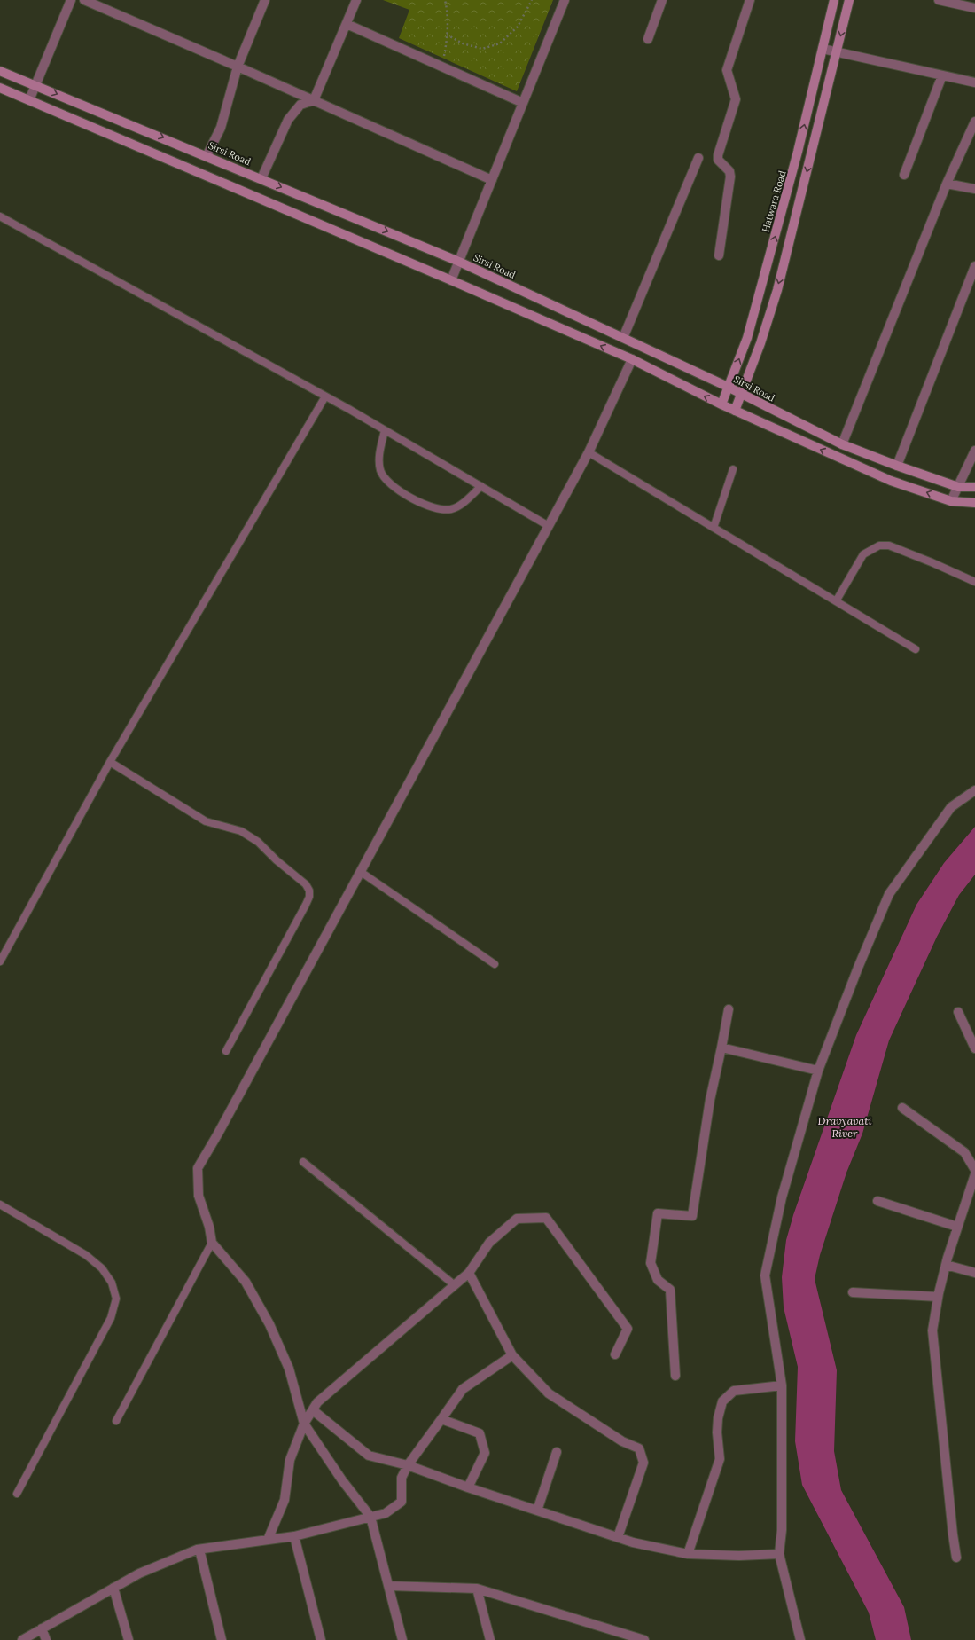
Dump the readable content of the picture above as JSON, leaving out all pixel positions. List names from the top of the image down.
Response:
{
  "streets": {
    "street": ["Sirsi Road", "Hatwara Road"]
  },
  "crossings": [
    ["Sirsi Road", "Hatwara Road"]
  ],
  "water": ["Dravyavati River"]
}
